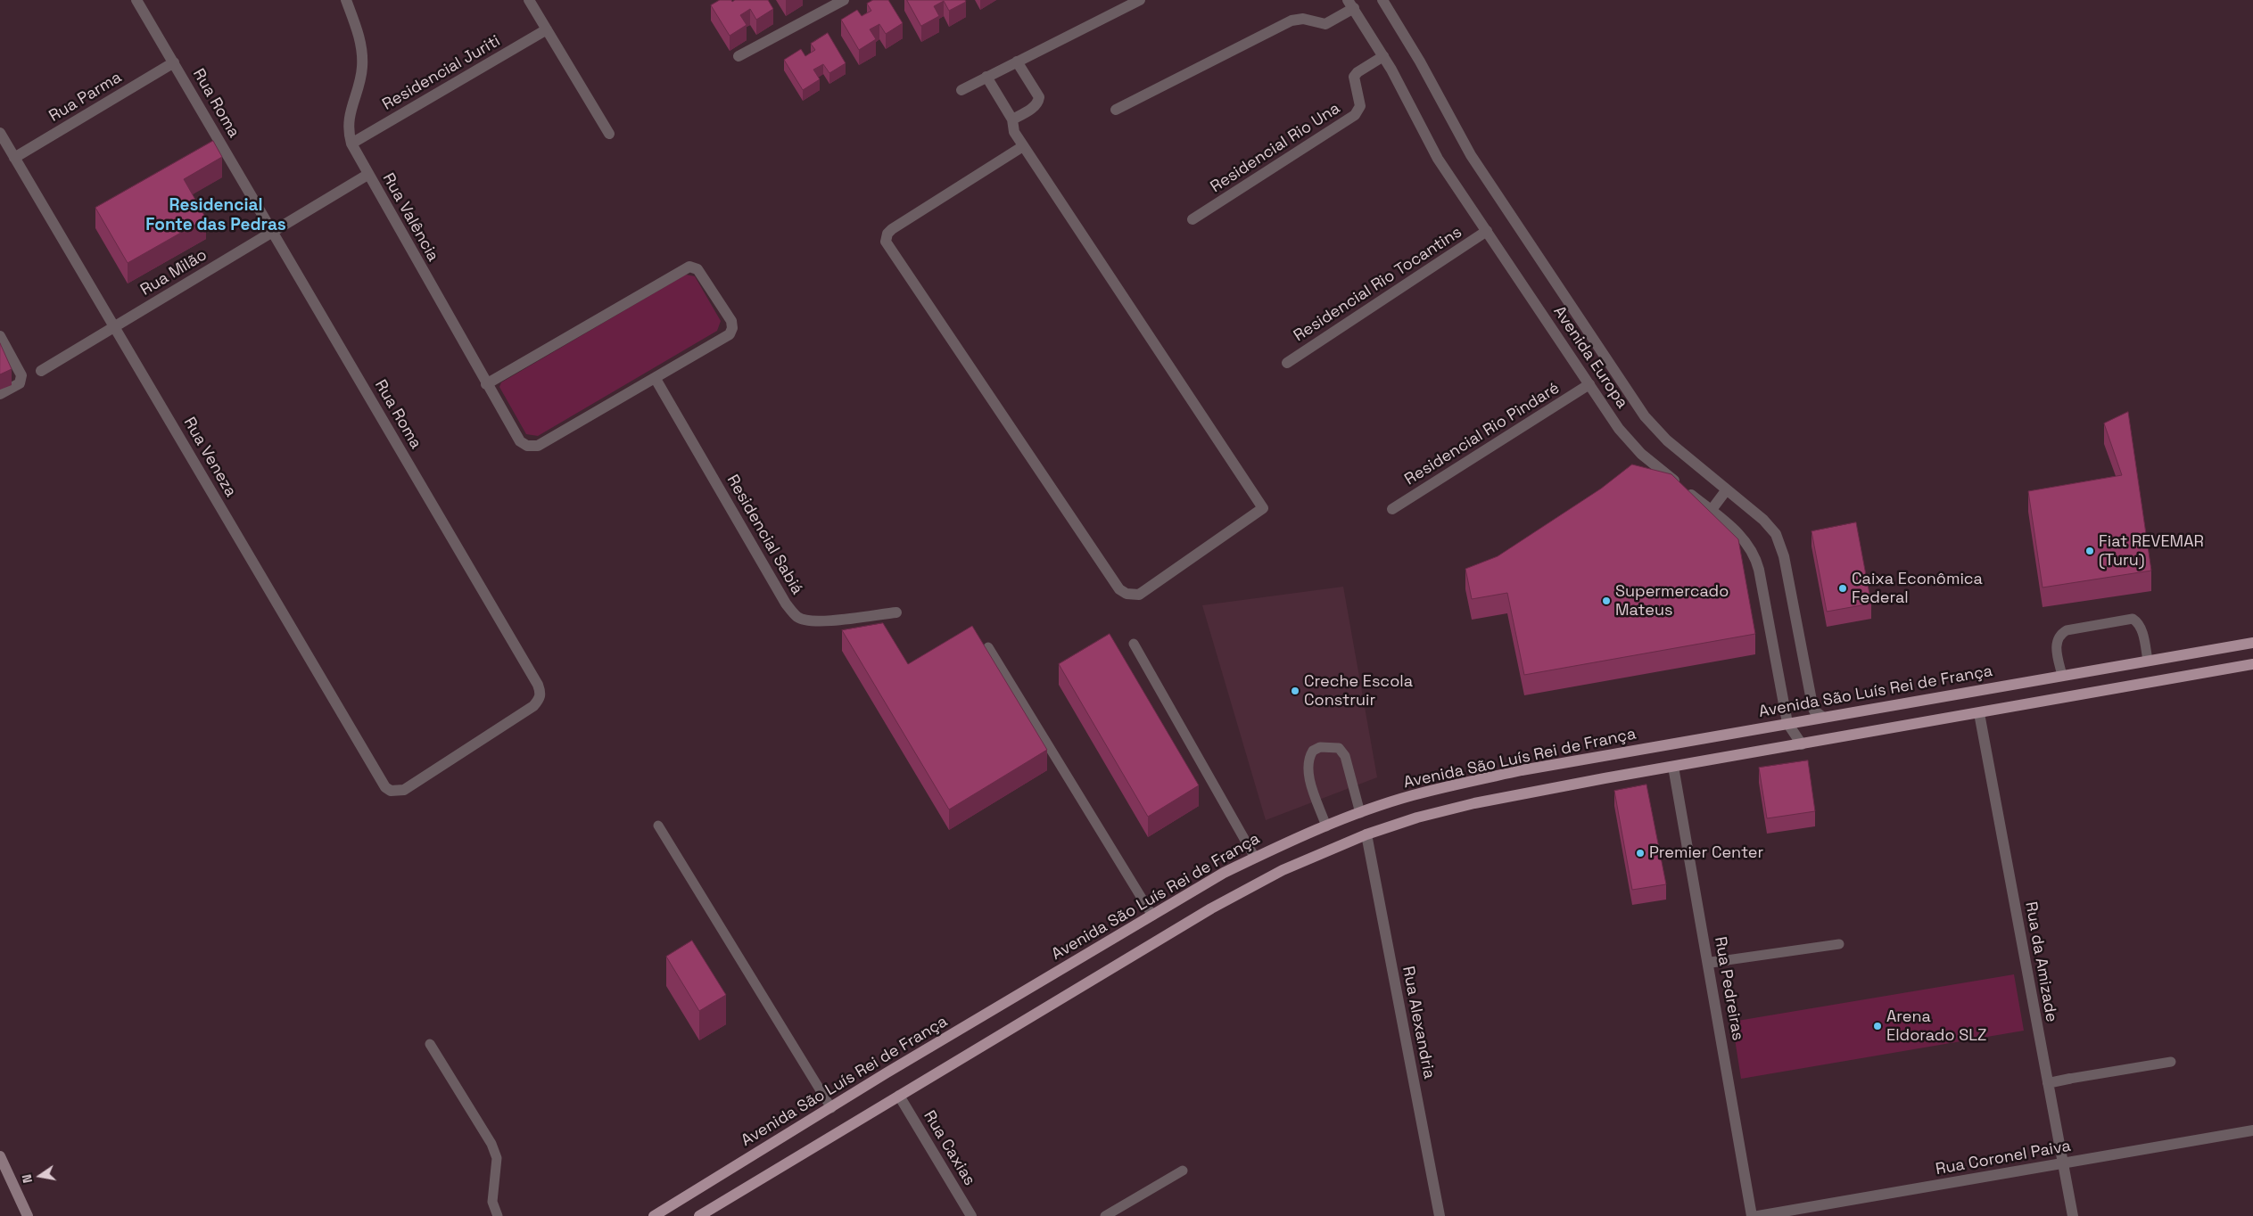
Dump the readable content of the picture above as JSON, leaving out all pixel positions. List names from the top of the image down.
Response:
{
  "streets": {
    "main road": ["Avenida São Luís Rei de França"],
    "street": [
      "Residencial Juriti",
      "Rua Parma",
      "Rua Roma",
      "Residencial Rio Una",
      "Rua Valência",
      "Rua Milão",
      "Residencial Rio Tocantins",
      "Avenida Europa",
      "Residencial Rio Pindaré",
      "Rua Veneza",
      "Residencial Sabiá",
      "Rua da Amizade",
      "Rua Pedreiras",
      "Rua Alexandria",
      "Rua Caxias",
      "Rua Coronel Paiva"
    ]
  },
  "crossings": [
    ["Residencial Juriti", "Rua Valência"],
    ["Rua Parma", "Rua Roma"],
    ["Rua Parma", "Rua Veneza"],
    ["Rua Roma", "Rua Milão"],
    ["Rua Roma", "Rua Veneza"],
    ["Residencial Rio Una", "Avenida Europa"],
    ["Rua Valência", "Rua Milão"],
    ["Rua Valência", "Residencial Sabiá"],
    ["Rua Milão", "Rua Veneza"],
    ["Residencial Rio Tocantins", "Avenida Europa"],
    ["Avenida Europa", "Residencial Rio Pindaré"],
    ["Avenida Europa", "Avenida São Luís Rei de França"],
    ["Rua da Amizade", "Rua Coronel Paiva"]
  ],
  "districts": ["Residencial Fonte das Pedras"],
  "places": [
    "Fiat REVEMAR (Turu)",
    "Caixa Econômica Federal",
    "Supermercado Mateus",
    "Creche Escola Construir",
    "Premier Center",
    "Arena Eldorado SLZ"
  ],
  "north": "left"
}
